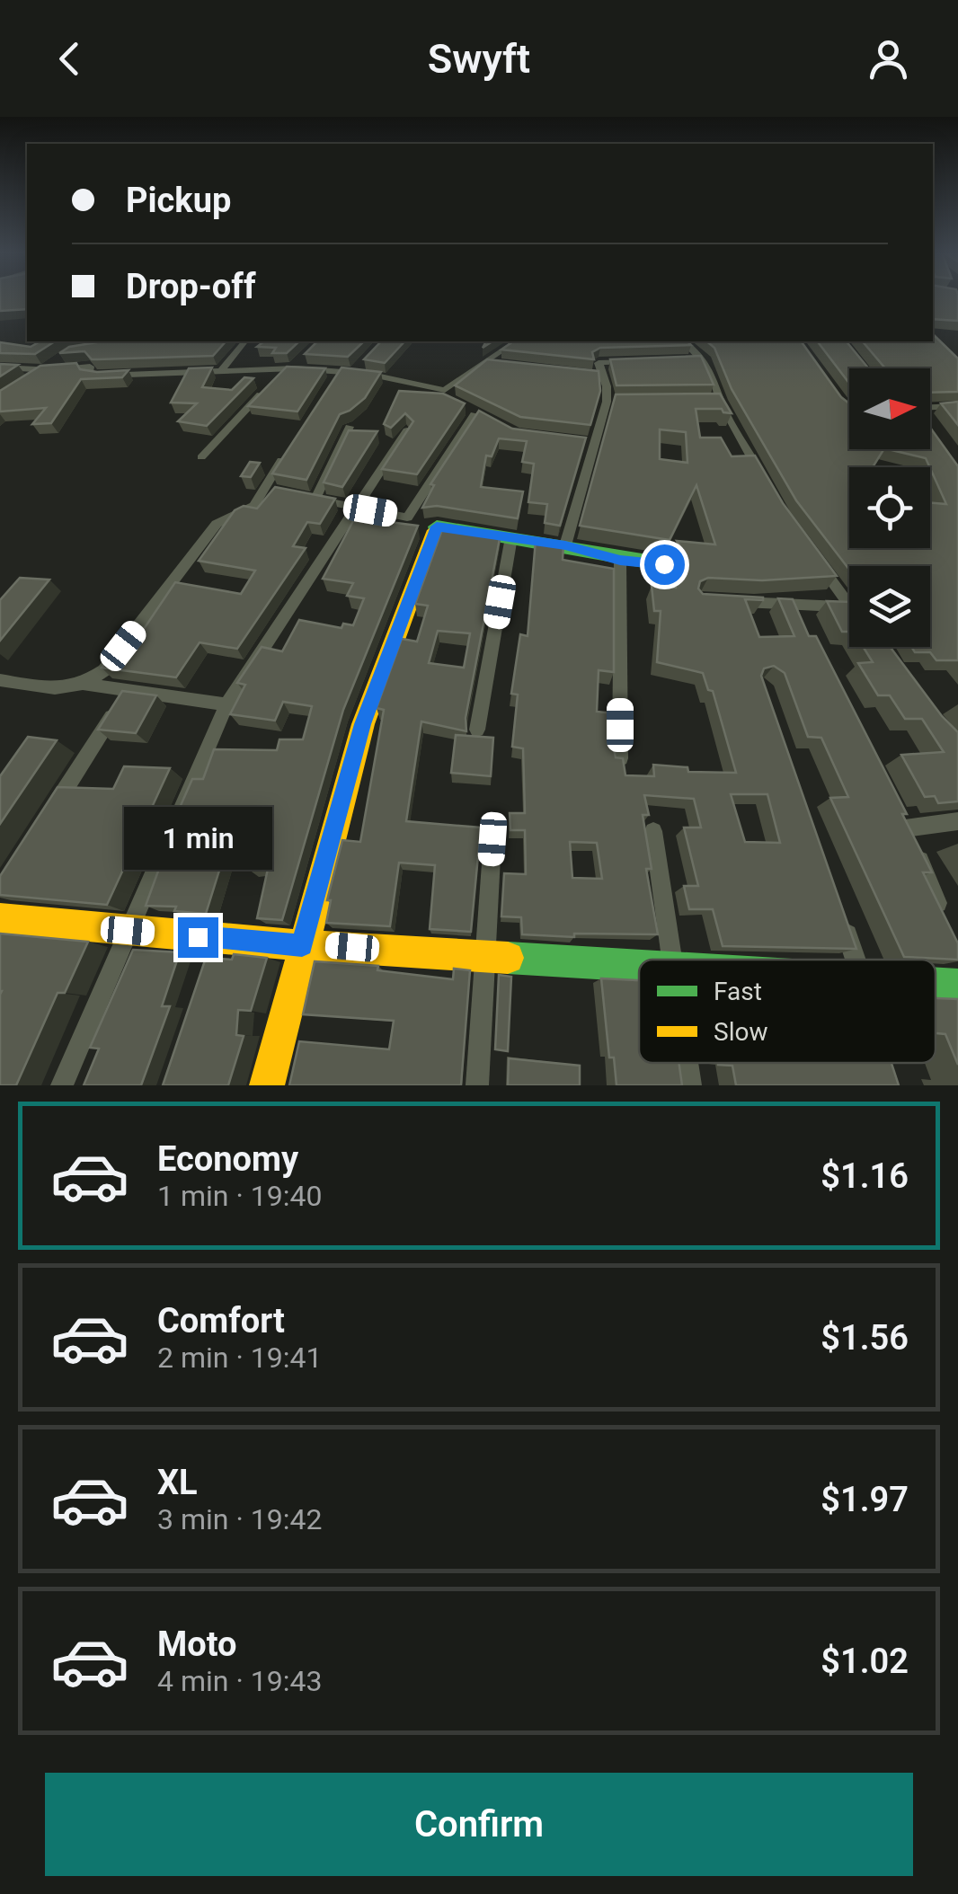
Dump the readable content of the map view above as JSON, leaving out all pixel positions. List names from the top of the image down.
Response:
{
  "legend": ["Fast", "Slow"],
  "north": "right",
  "page": {
    "header": "Swyft",
    "banner": ["Pickup", "Drop-off"],
    "bubble": "1 min",
    "list": [
      {
        "name": "Economy",
        "note": "1 min · 19:40",
        "value": "$1.16"
      },
      {
        "name": "Comfort",
        "note": "2 min · 19:41",
        "value": "$1.56"
      },
      {
        "name": "XL",
        "note": "3 min · 19:42",
        "value": "$1.97"
      },
      {
        "name": "Moto",
        "note": "4 min · 19:43",
        "value": "$1.02"
      }
    ],
    "buttons": "Confirm"
  }
}
